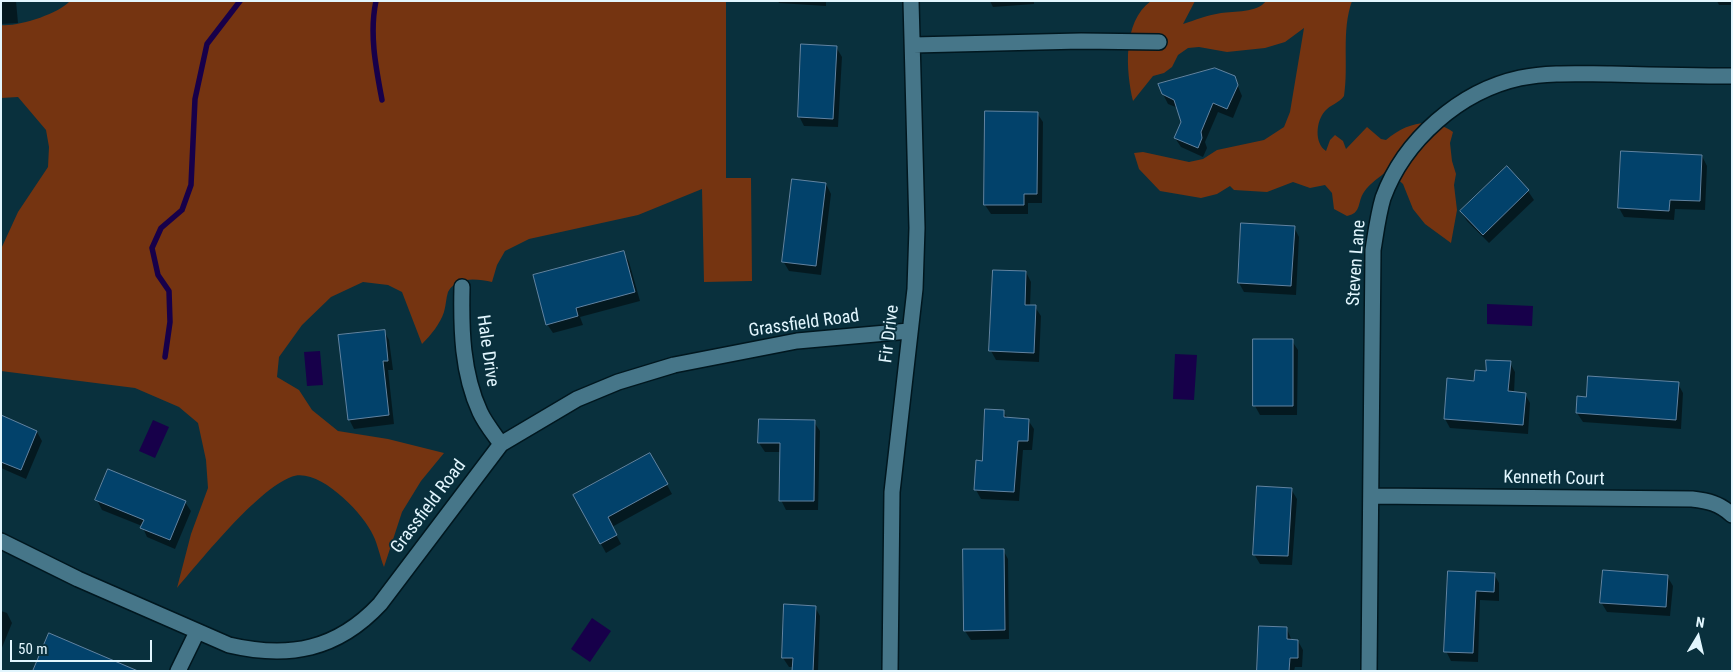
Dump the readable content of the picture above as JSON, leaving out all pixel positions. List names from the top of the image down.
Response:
{
  "streets": {
    "street": [
      "Steven Lane",
      "Grassfield Road",
      "Fir Drive",
      "Hale Drive",
      "Kenneth Court"
    ]
  },
  "crossings": [
    ["Steven Lane", "Kenneth Court"],
    ["Grassfield Road", "Fir Drive"],
    ["Grassfield Road", "Hale Drive"]
  ],
  "scale_bar": "50 m",
  "north": "top"
}
